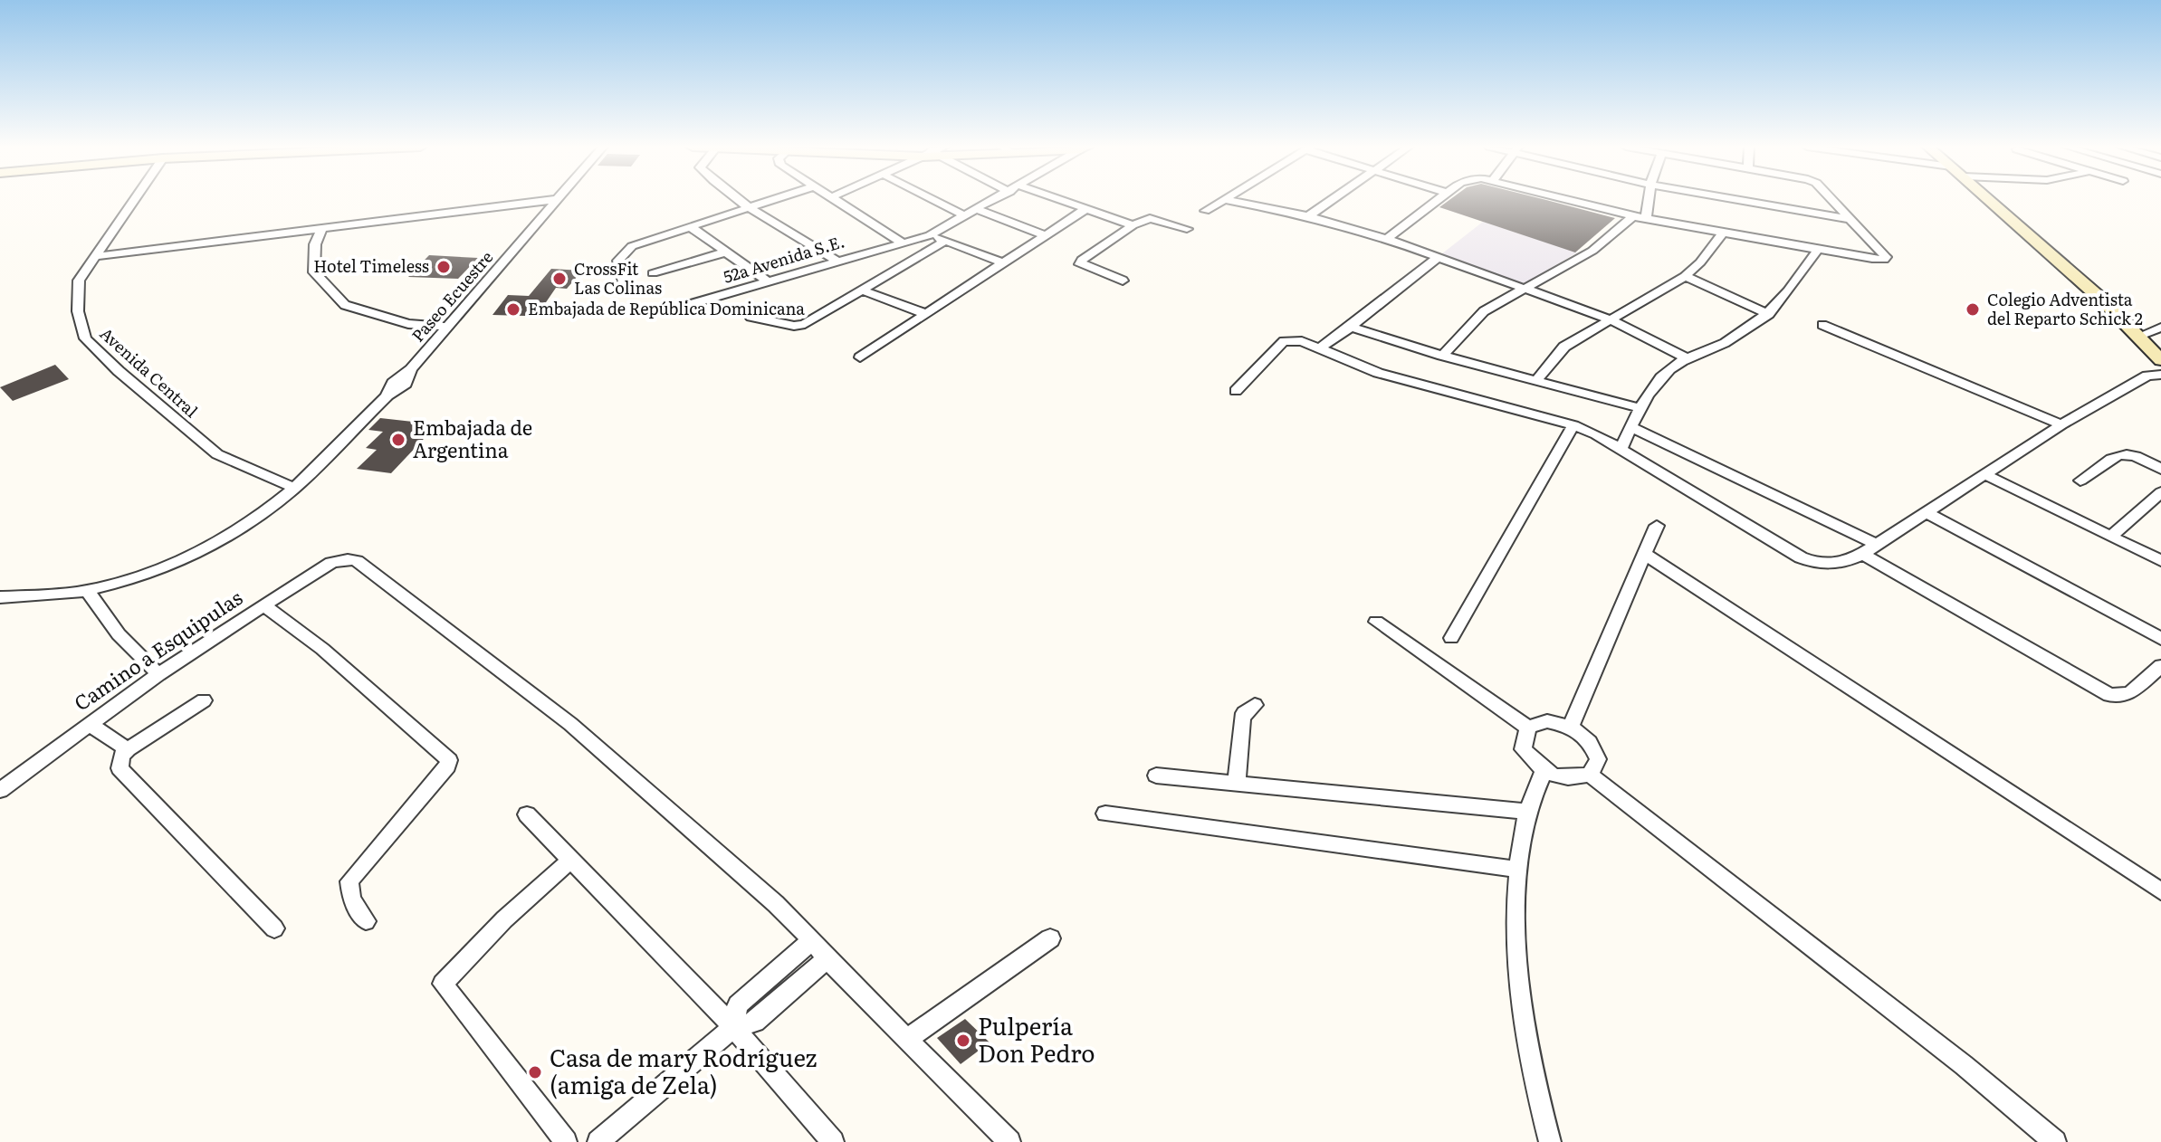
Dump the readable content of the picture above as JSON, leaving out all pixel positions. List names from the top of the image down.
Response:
{
  "streets": {
    "street": [
      "52a Avenida S.E.",
      "Paseo Ecuestre",
      "Avenida Central",
      "Camino a Esquipulas"
    ]
  },
  "crossings": [
    ["Paseo Ecuestre", "Avenida Central"]
  ],
  "places": [
    "Hotel Timeless",
    "CrossFit Las Colinas",
    "Embajada de República Dominicana",
    "Colegio Adventista del Reparto Schick 2",
    "Embajada de Argentina",
    "Pulpería Don Pedro",
    "Casa de mary Rodríguez (amiga de Zela)"
  ]
}
